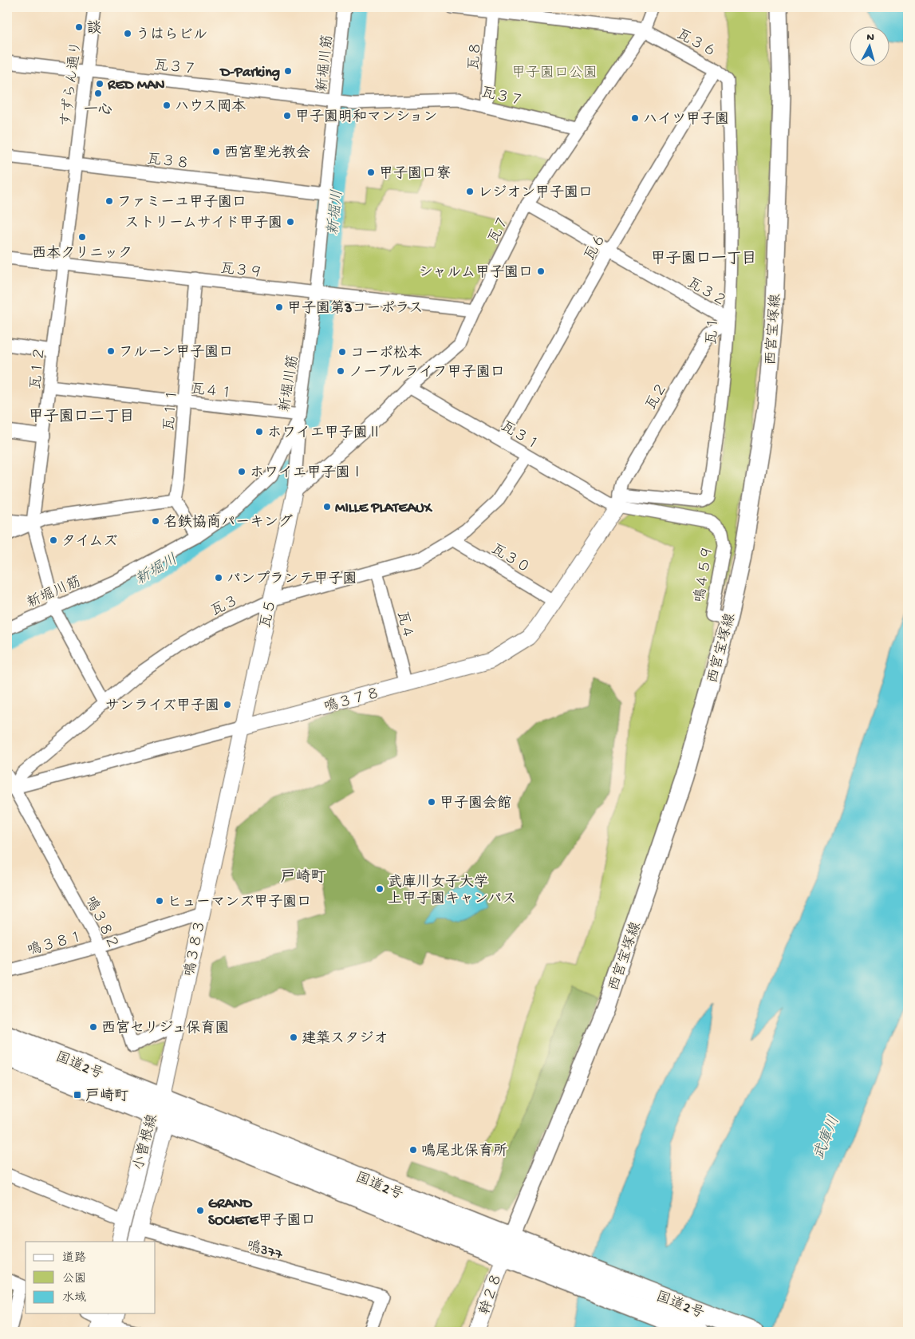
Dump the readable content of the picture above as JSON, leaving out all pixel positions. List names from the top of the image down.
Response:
{
  "streets": {
    "highway": ["国道2号"],
    "main road": ["西宮宝塚線"],
    "street": [
      "瓦３６",
      "瓦８",
      "新堀川筋",
      "瓦３７",
      "すずらん通り",
      "瓦３８",
      "瓦７",
      "瓦６",
      "瓦３９",
      "瓦３２",
      "瓦１",
      "瓦１２",
      "瓦４１",
      "瓦２",
      "瓦１１",
      "瓦３１",
      "瓦３０",
      "鳴４５９",
      "瓦３",
      "瓦５",
      "瓦４",
      "鳴３７８",
      "鳴３８２",
      "鳴３８１",
      "鳴３８３",
      "小曽根線",
      "鳴377",
      "幹２８"
    ]
  },
  "crossings": [
    ["瓦３６", "瓦８"],
    ["瓦３６", "瓦７"],
    ["瓦３６", "瓦６"],
    ["瓦３６", "瓦１"],
    ["瓦８", "瓦３７"],
    ["新堀川筋", "瓦３７"],
    ["新堀川筋", "瓦３８"],
    ["新堀川筋", "瓦３９"],
    ["新堀川筋", "瓦１２"],
    ["新堀川筋", "瓦４１"],
    ["新堀川筋", "瓦５"],
    ["瓦３７", "すずらん通り"],
    ["瓦３７", "瓦７"],
    ["すずらん通り", "瓦３８"],
    ["すずらん通り", "瓦１２"],
    ["瓦３８", "瓦１２"],
    ["瓦７", "瓦３９"],
    ["瓦７", "瓦３２"],
    ["瓦７", "瓦３１"],
    ["瓦７", "瓦５"],
    ["瓦６", "瓦３２"],
    ["瓦６", "瓦１"],
    ["瓦６", "瓦３１"],
    ["瓦３９", "瓦１２"],
    ["瓦３９", "瓦１１"],
    ["瓦３２", "瓦１"],
    ["瓦３２", "瓦２"],
    ["西宮宝塚線", "鳴４５９"],
    ["西宮宝塚線", "国道2号"],
    ["西宮宝塚線", "幹２８"],
    ["瓦１", "瓦２"],
    ["瓦１", "瓦３１"],
    ["瓦１", "鳴４５９"],
    ["瓦１", "鳴３７８"],
    ["瓦１２", "瓦４１"],
    ["瓦１２", "瓦３"],
    ["瓦４１", "瓦１１"],
    ["瓦４１", "瓦５"],
    ["瓦２", "瓦３１"],
    ["瓦２", "鳴４５９"],
    ["瓦２", "鳴３７８"],
    ["瓦３１", "鳴４５９"],
    ["瓦３１", "瓦３"],
    ["瓦３１", "鳴３７８"],
    ["瓦３０", "瓦３"],
    ["瓦３０", "鳴３７８"],
    ["鳴４５９", "鳴３７８"],
    ["瓦３", "瓦５"],
    ["瓦３", "瓦４"],
    ["瓦３", "鳴３７８"],
    ["瓦３", "鳴３８２"],
    ["瓦５", "鳴３７８"],
    ["瓦５", "鳴３８３"],
    ["瓦４", "鳴３７８"],
    ["鳴３７８", "鳴３８２"],
    ["鳴３７８", "鳴３８３"],
    ["鳴３８２", "鳴３８１"],
    ["鳴３８２", "鳴３８３"],
    ["鳴３８１", "鳴３８３"],
    ["鳴３８３", "国道2号"],
    ["鳴３８３", "小曽根線"],
    ["国道2号", "小曽根線"],
    ["国道2号", "幹２８"],
    ["小曽根線", "鳴377"]
  ],
  "districts": ["甲子園口一丁目", "甲子園口二丁目", "戸崎町"],
  "water": ["新堀川", "武庫川"],
  "parks": ["甲子園口公園"],
  "places": {
    "other": [
      "談",
      "うはらビル",
      "D-Parking",
      "RED MAN",
      "一心",
      "ハウス岡本",
      "甲子園明和マンション",
      "ハイツ甲子園",
      "西宮聖光教会",
      "甲子園口寮",
      "レジオン甲子園口",
      "ファミーユ甲子園口",
      "ストリームサイド甲子園",
      "西本クリニック",
      "シャルム甲子園口",
      "甲子園第3コーポラス",
      "フルーン甲子園口",
      "コーポ松本",
      "ノーブルライフ甲子園口",
      "ホワイエ甲子園Ⅱ",
      "ホワイエ甲子園Ⅰ",
      "MILLE PLATEAUX",
      "名鉄協商パーキング",
      "タイムズ",
      "パンプランテ甲子園",
      "サンライズ甲子園",
      "甲子園会館",
      "武庫川女子大学 上甲子園キャンパス",
      "ヒューマンズ甲子園口",
      "西宮セリジュ保育園",
      "建築スタジオ",
      "鳴尾北保育所",
      "GRAND SOCIETE甲子園口"
    ],
    "transit": ["戸崎町"]
  },
  "legend": ["道路", "公園", "水域"],
  "north": "top"
}
